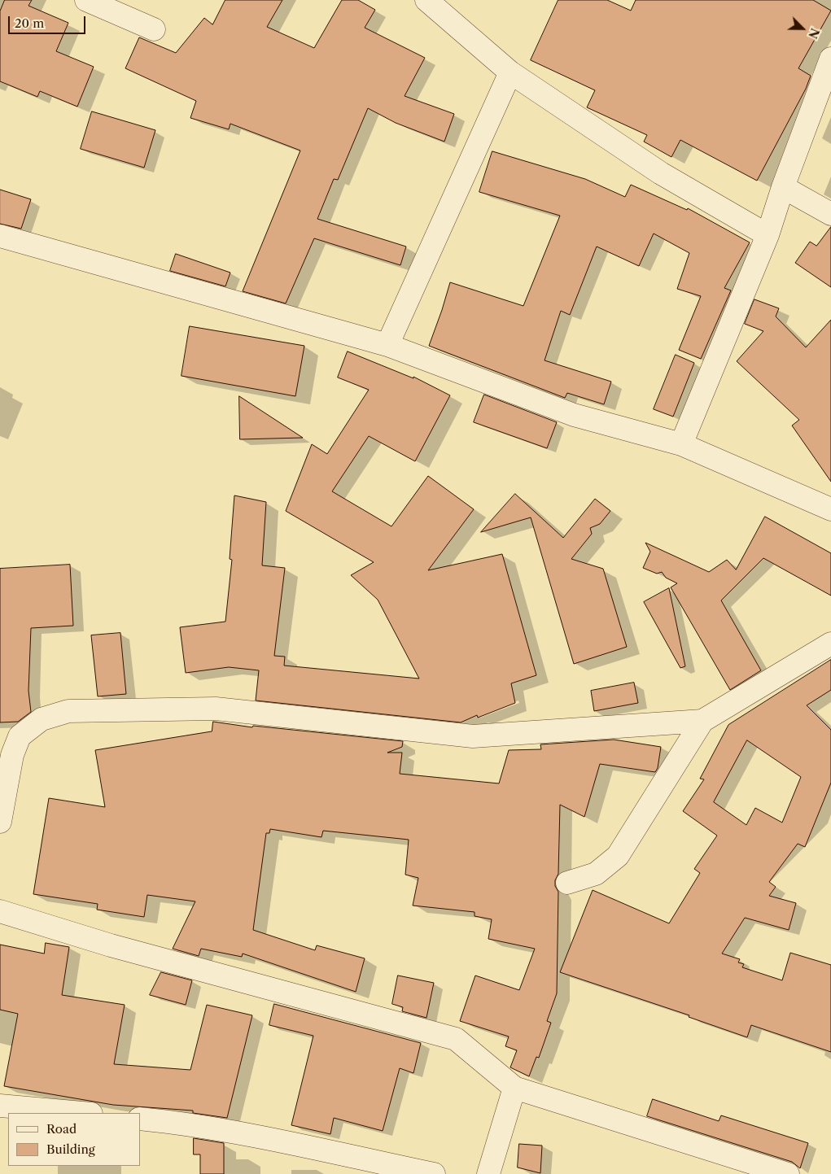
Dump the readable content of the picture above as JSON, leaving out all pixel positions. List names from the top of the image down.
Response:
{
  "legend": ["Road", "Building"],
  "scale_bar": "20 m",
  "north": "bottom right"
}
